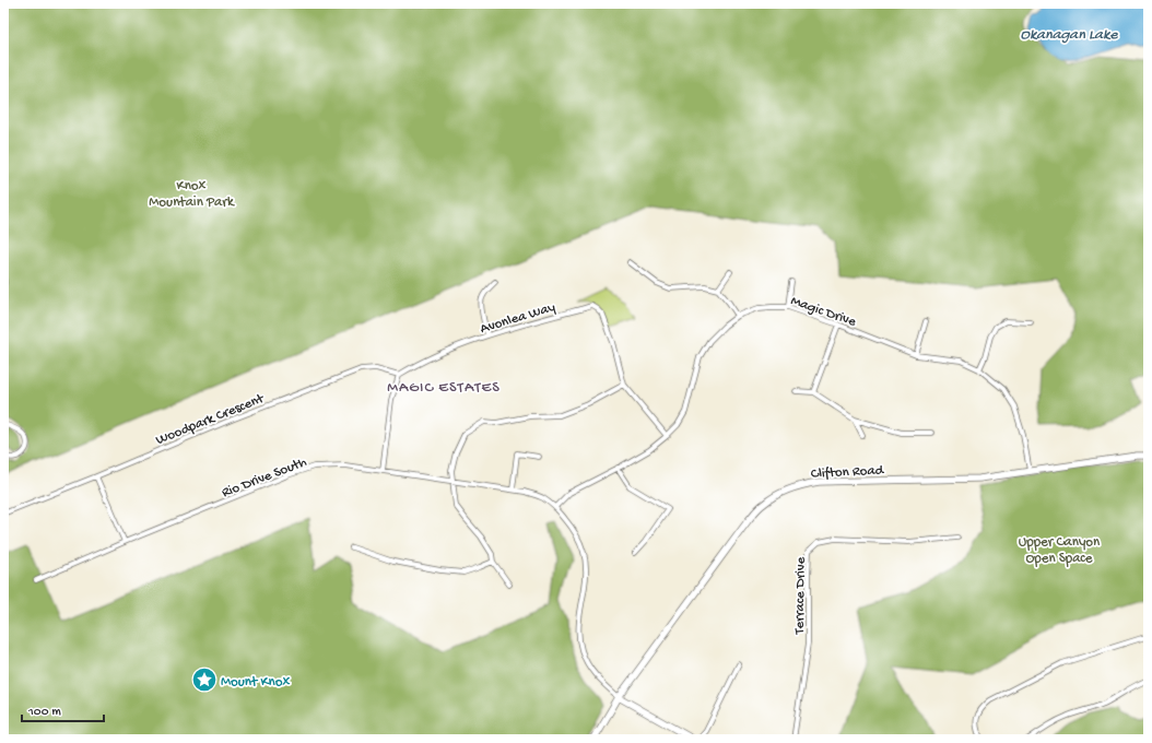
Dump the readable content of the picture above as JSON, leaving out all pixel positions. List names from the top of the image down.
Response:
{
  "streets": {
    "street": [
      "Magic Drive",
      "Avonlea Way",
      "Woodpark Crescent",
      "Clifton Road",
      "Rio Drive South",
      "Terrace Drive"
    ]
  },
  "crossings": [
    ["Magic Drive", "Avonlea Way"],
    ["Magic Drive", "Clifton Road"],
    ["Magic Drive", "Rio Drive South"],
    ["Avonlea Way", "Woodpark Crescent"],
    ["Clifton Road", "Rio Drive South"]
  ],
  "districts": ["MAGIC ESTATES"],
  "water": ["Okanagan Lake"],
  "parks": ["Knox Mountain Park", "Upper Canyon Open Space"],
  "places": {
    "place": ["Mount Knox"]
  },
  "scale_bar": "100 m"
}
